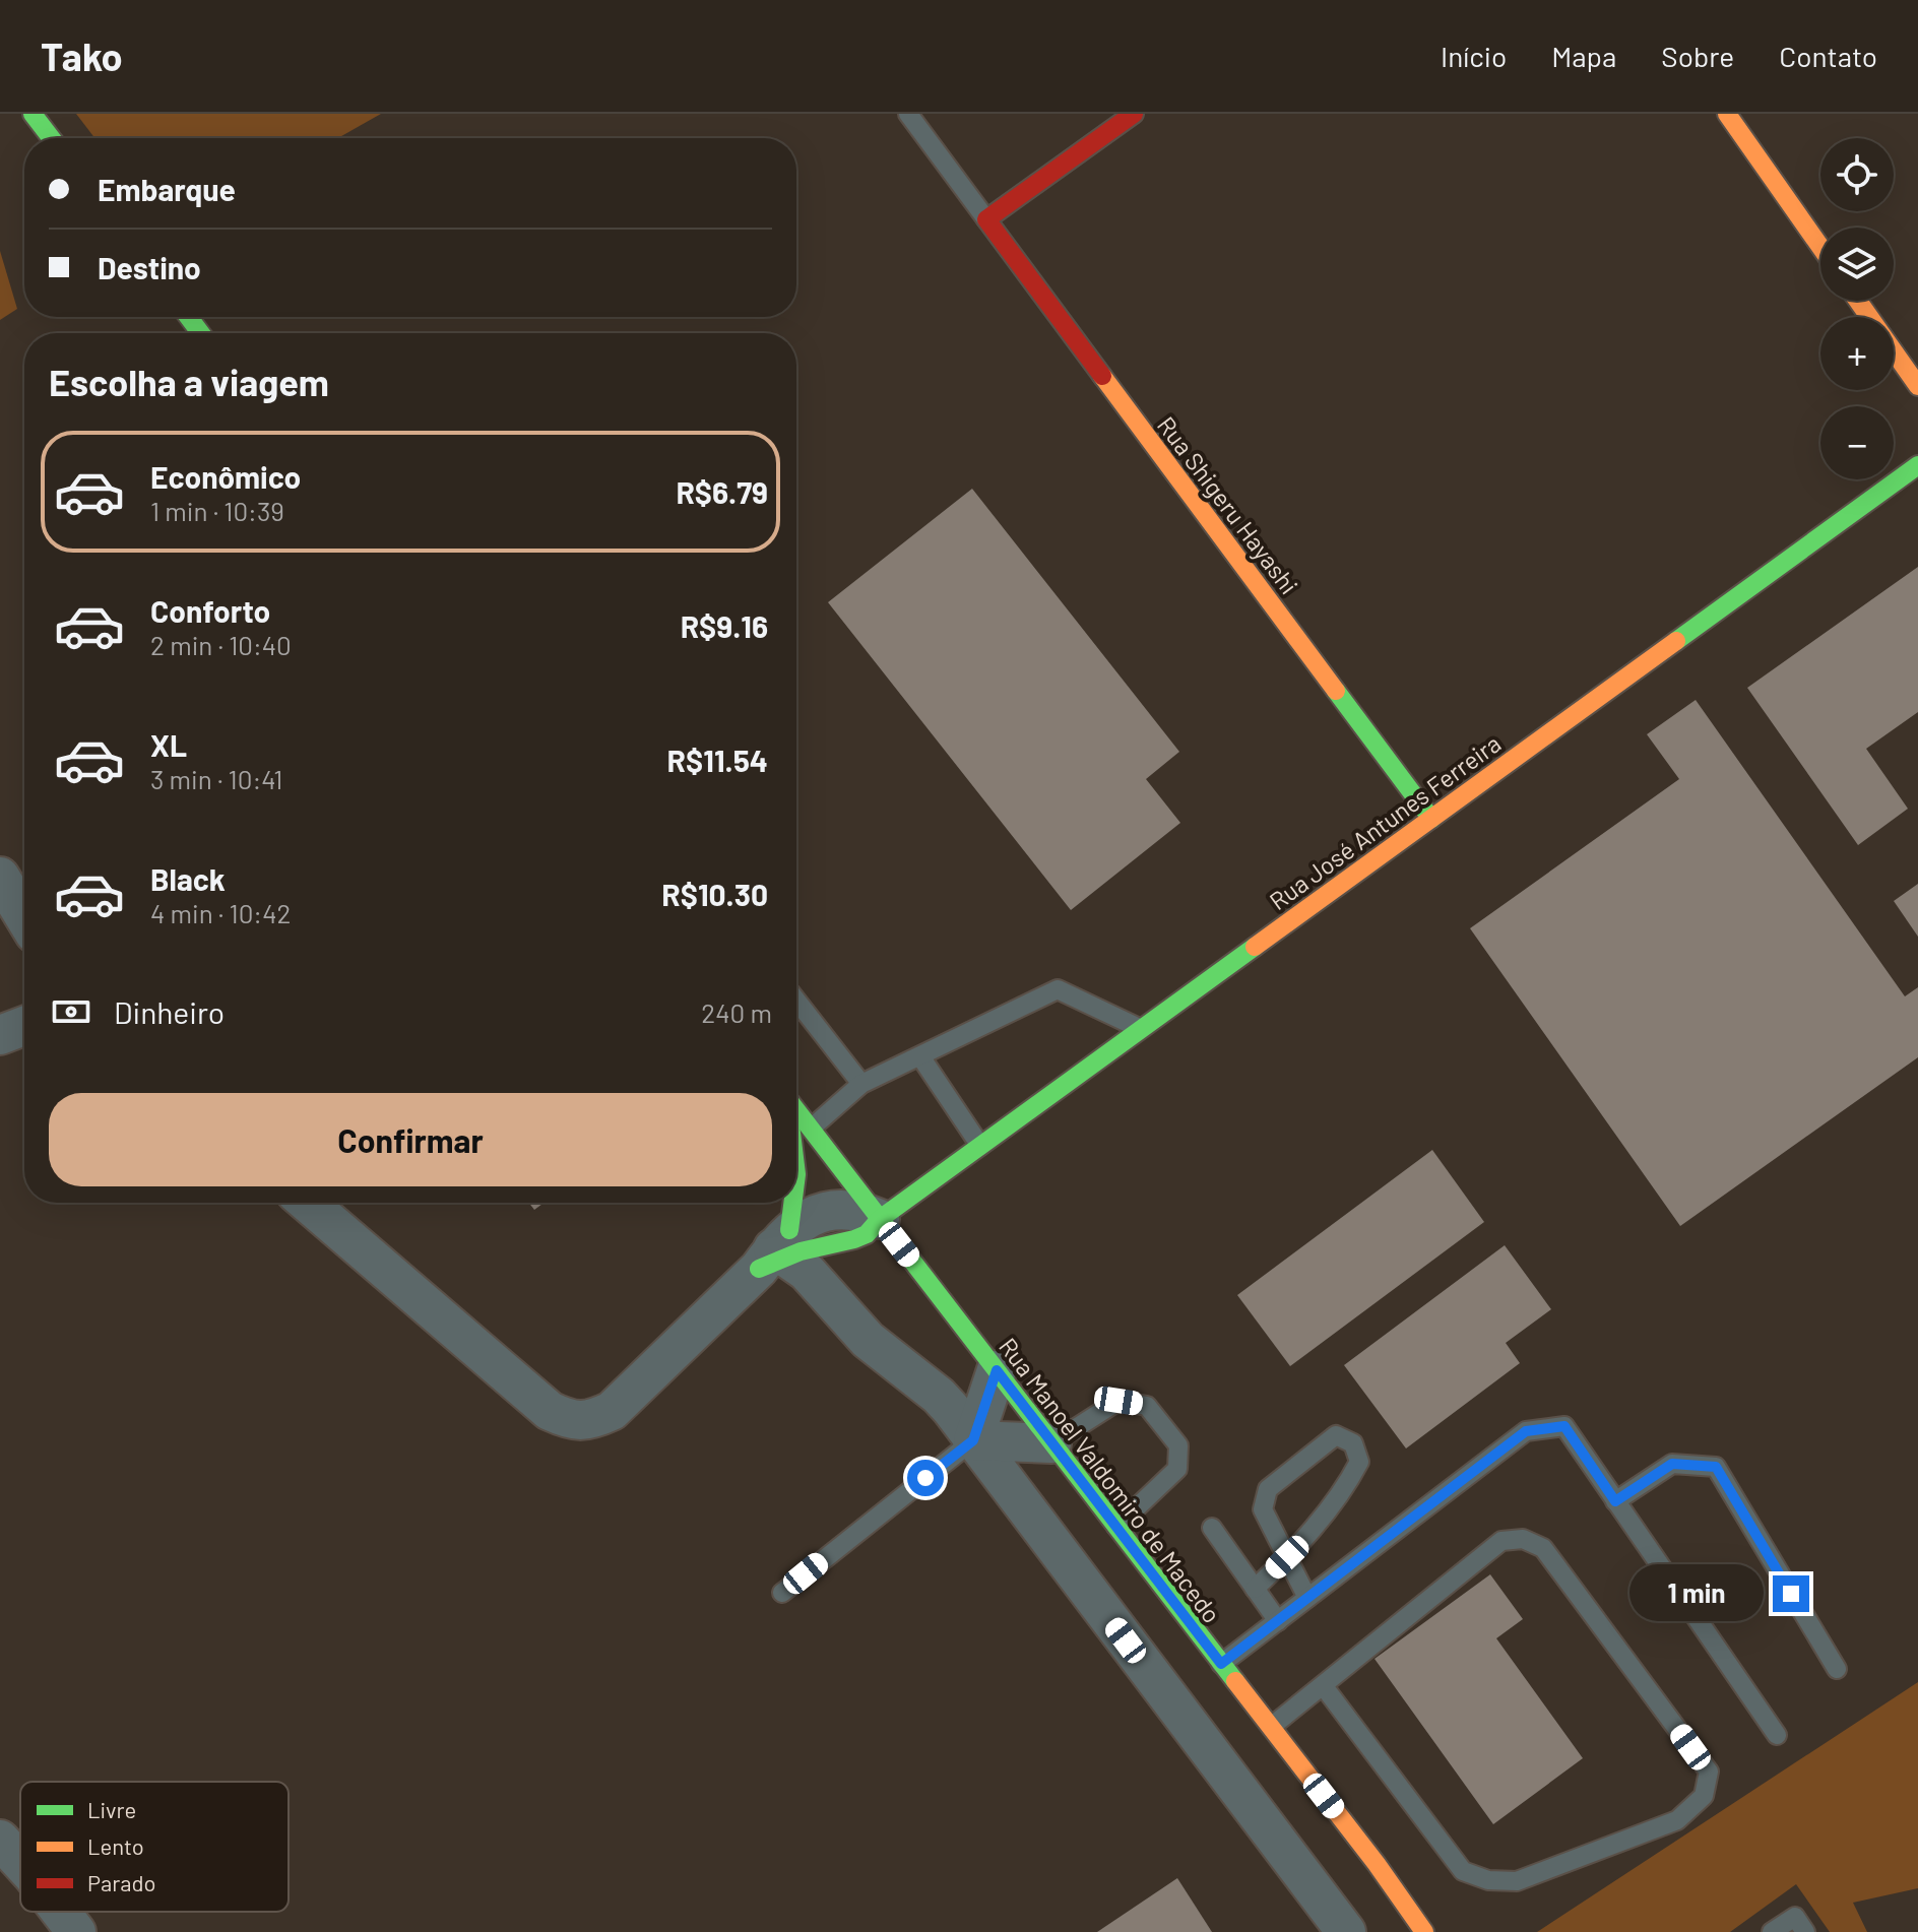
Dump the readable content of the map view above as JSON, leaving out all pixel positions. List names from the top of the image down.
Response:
{
  "streets": {
    "street": ["Rua Shigeru Hayashi", "Rua José Antunes Ferreira", "Rua Manoel Valdomiro de Macedo"]
  },
  "crossings": [
    ["Rua Shigeru Hayashi", "Rua José Antunes Ferreira"],
    ["Rua José Antunes Ferreira", "Rua Manoel Valdomiro de Macedo"]
  ],
  "legend": ["Livre", "Lento", "Parado"],
  "page": {
    "header": "Tako",
    "nav": [
      "Início",
      "Mapa",
      "Sobre",
      "Contato"
    ],
    "map_buttons": ["+", "−"],
    "banner": ["Embarque", "Destino"],
    "heading": "Escolha a viagem",
    "list": [
      {
        "name": "Econômico",
        "note": "1 min · 10:39",
        "value": "R$6.79"
      },
      {
        "name": "Conforto",
        "note": "2 min · 10:40",
        "value": "R$9.16"
      },
      {
        "name": "XL",
        "note": "3 min · 10:41",
        "value": "R$11.54"
      },
      {
        "name": "Black",
        "note": "4 min · 10:42",
        "value": "R$10.30"
      }
    ],
    "pay": ["Dinheiro", "240 m"],
    "buttons": "Confirmar",
    "bubble": "1 min"
  }
}
